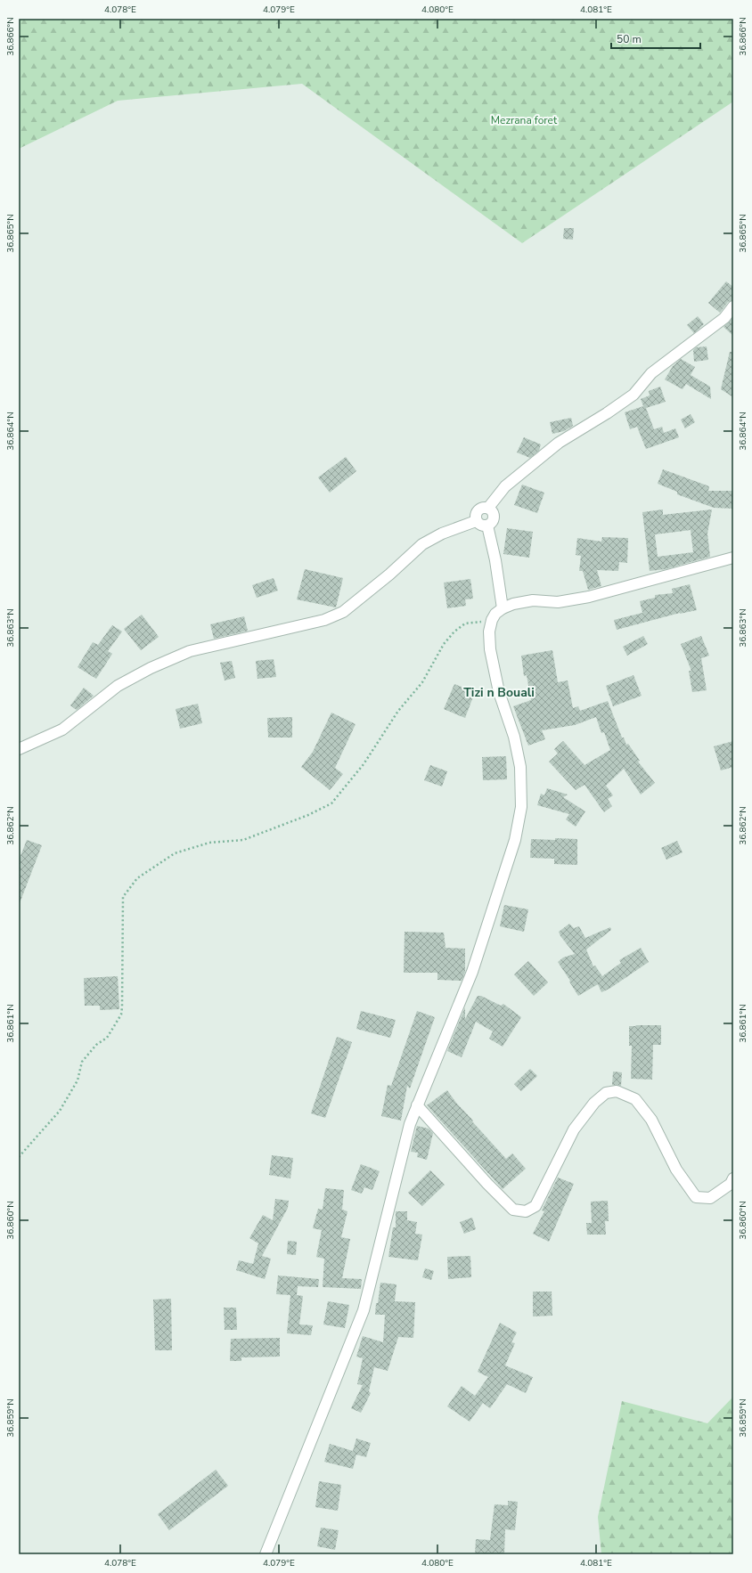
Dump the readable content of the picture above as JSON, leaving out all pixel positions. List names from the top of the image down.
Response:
{
  "districts": ["Tizi n Bouali"],
  "parks": ["Mezrana foret"],
  "scale_bar": "50 m",
  "coordinates": [
    "4.078°E",
    "4.079°E",
    "4.080°E",
    "4.081°E",
    "36.866°N",
    "36.865°N",
    "36.864°N",
    "36.863°N",
    "36.862°N",
    "36.861°N",
    "36.860°N",
    "36.859°N"
  ]
}
